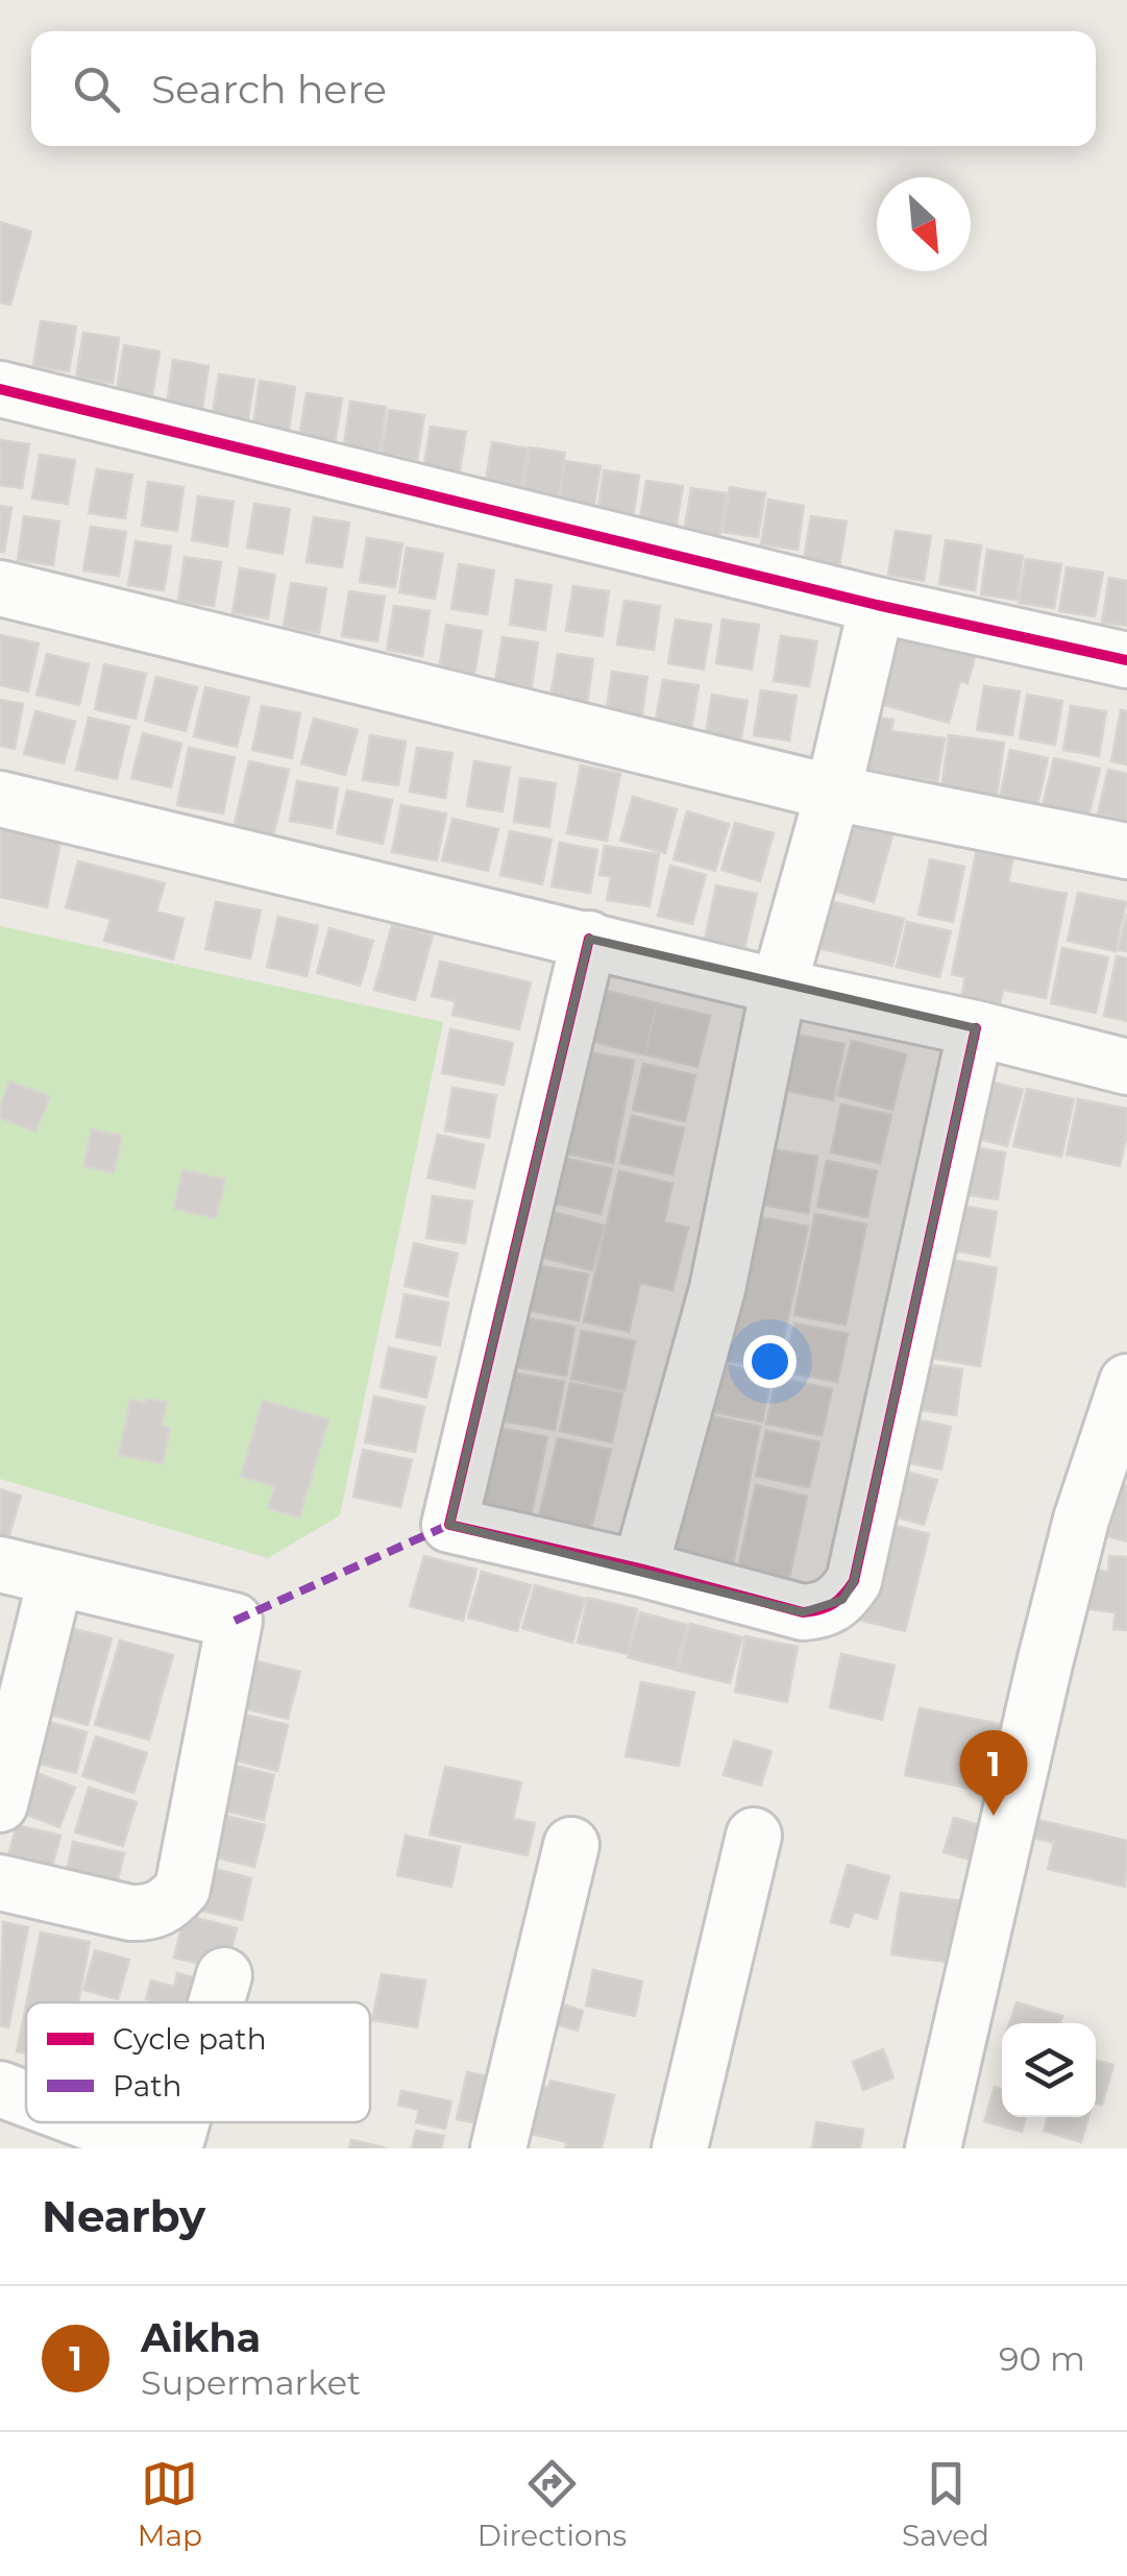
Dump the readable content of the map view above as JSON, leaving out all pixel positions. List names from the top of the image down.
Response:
{
  "legend": ["Cycle path", "Path"],
  "north": "bottom right",
  "page": {
    "search": "Search here",
    "pins": "1",
    "heading": "Nearby",
    "list": [
      {
        "mark": "1",
        "name": "Aikha",
        "note": "Supermarket",
        "value": "90 m"
      }
    ],
    "nav": ["Map", "Directions", "Saved"]
  }
}
